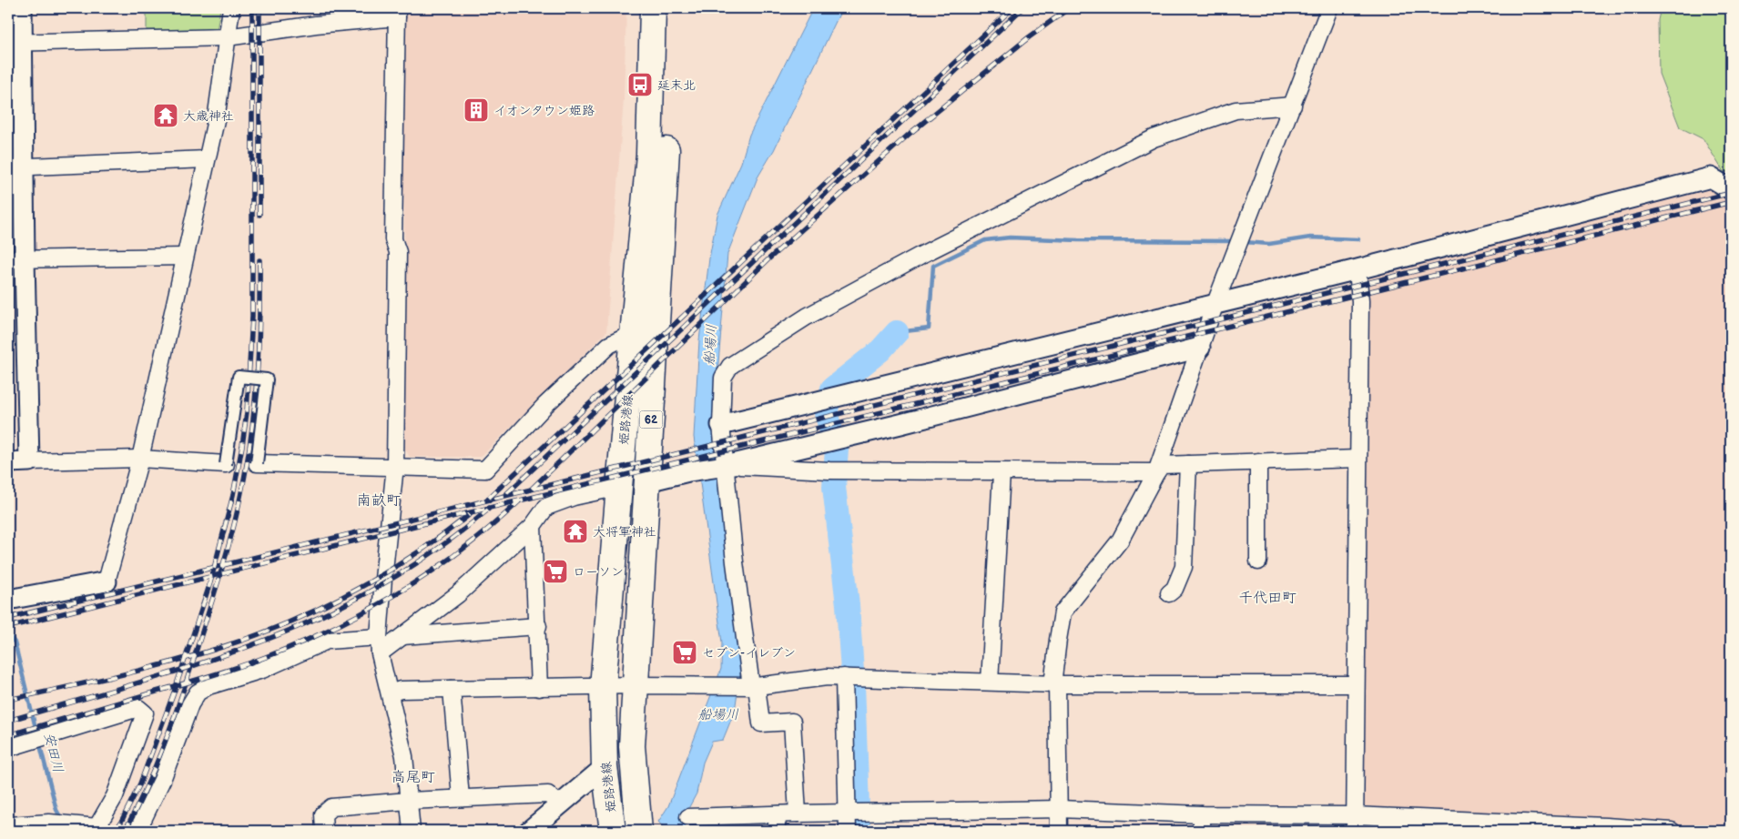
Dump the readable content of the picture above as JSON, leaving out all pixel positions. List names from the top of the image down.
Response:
{
  "streets": {
    "main road": ["姫路港線", "62"]
  },
  "districts": ["南畝町", "千代田町", "高尾町"],
  "water": ["船場川", "安田川"],
  "places": {
    "bus stop": ["延末北"],
    "building": ["イオンタウン姫路"],
    "temple": ["大歳神社", "大将軍神社"],
    "supermarket": ["ローソン", "セブン-イレブン"]
  }
}
